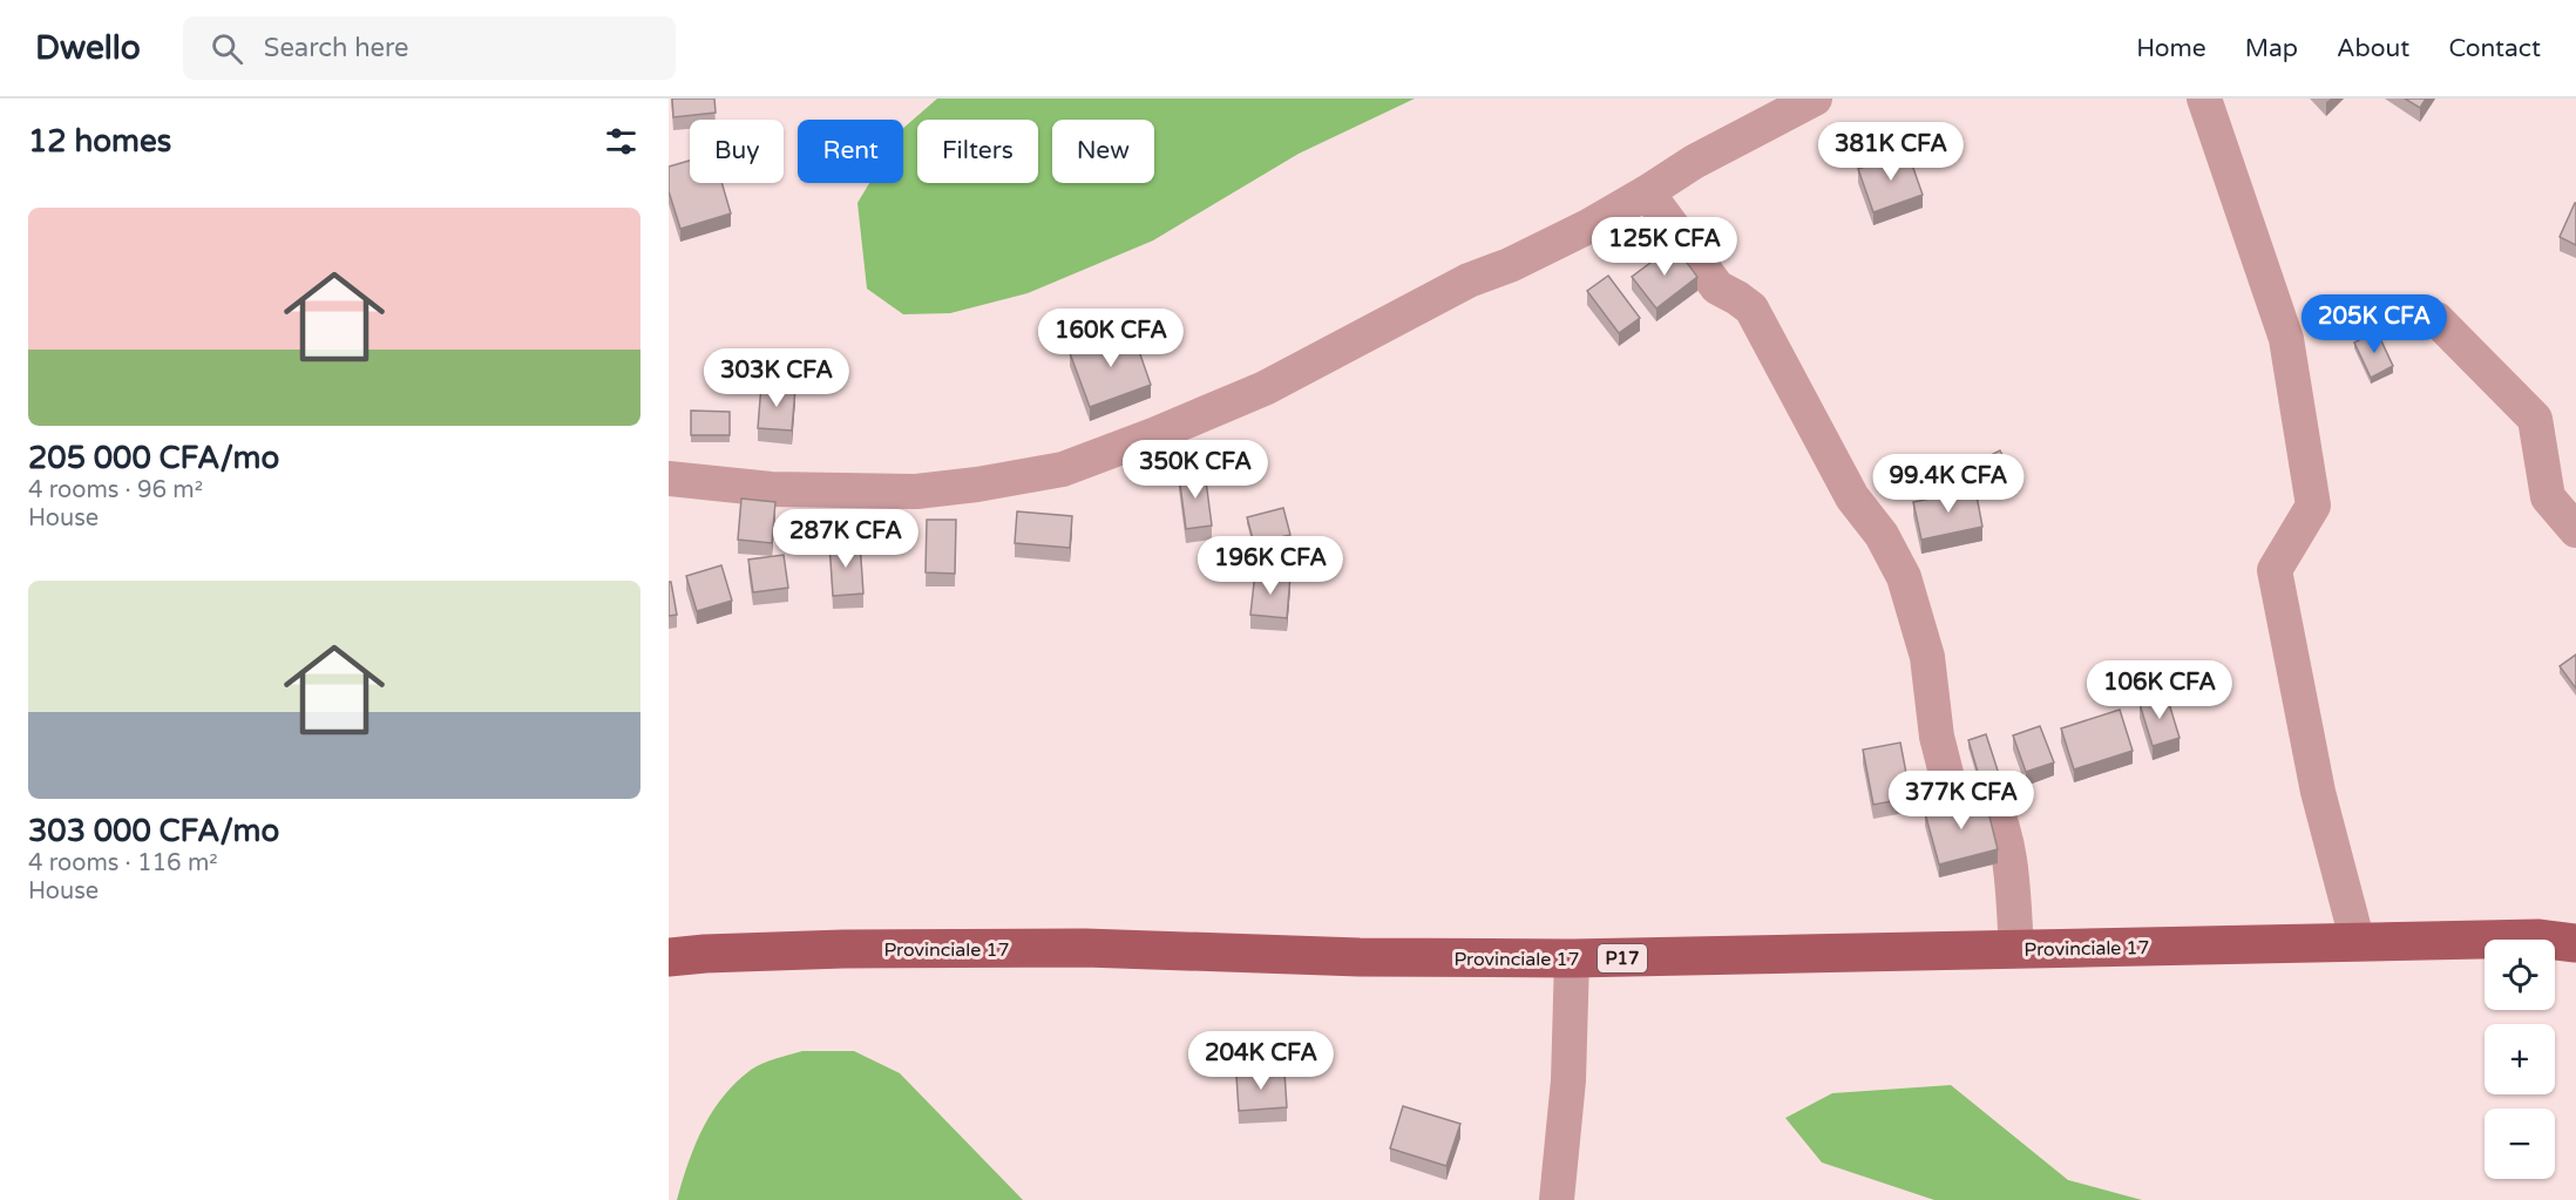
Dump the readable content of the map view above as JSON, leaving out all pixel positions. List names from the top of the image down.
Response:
{
  "streets": {
    "main road": ["Provinciale 17", "P17"]
  },
  "page": {
    "header": "Dwello",
    "search": "Search here",
    "nav": [
      "Home",
      "Map",
      "About",
      "Contact"
    ],
    "heading": "12 homes",
    "chip": [
      "Buy",
      "Rent",
      "Filters",
      "New"
    ],
    "price": [
      "381K CFA",
      "125K CFA",
      "205K CFA",
      "160K CFA",
      "303K CFA",
      "350K CFA",
      "99.4K CFA",
      "287K CFA",
      "196K CFA",
      "106K CFA",
      "377K CFA",
      "204K CFA"
    ],
    "list": [
      {
        "name": "205 000 CFA/mo",
        "note": "4 rooms · 96 m² · House"
      },
      {
        "name": "303 000 CFA/mo",
        "note": "4 rooms · 116 m² · House"
      }
    ],
    "map_buttons": ["+", "−"]
  }
}
